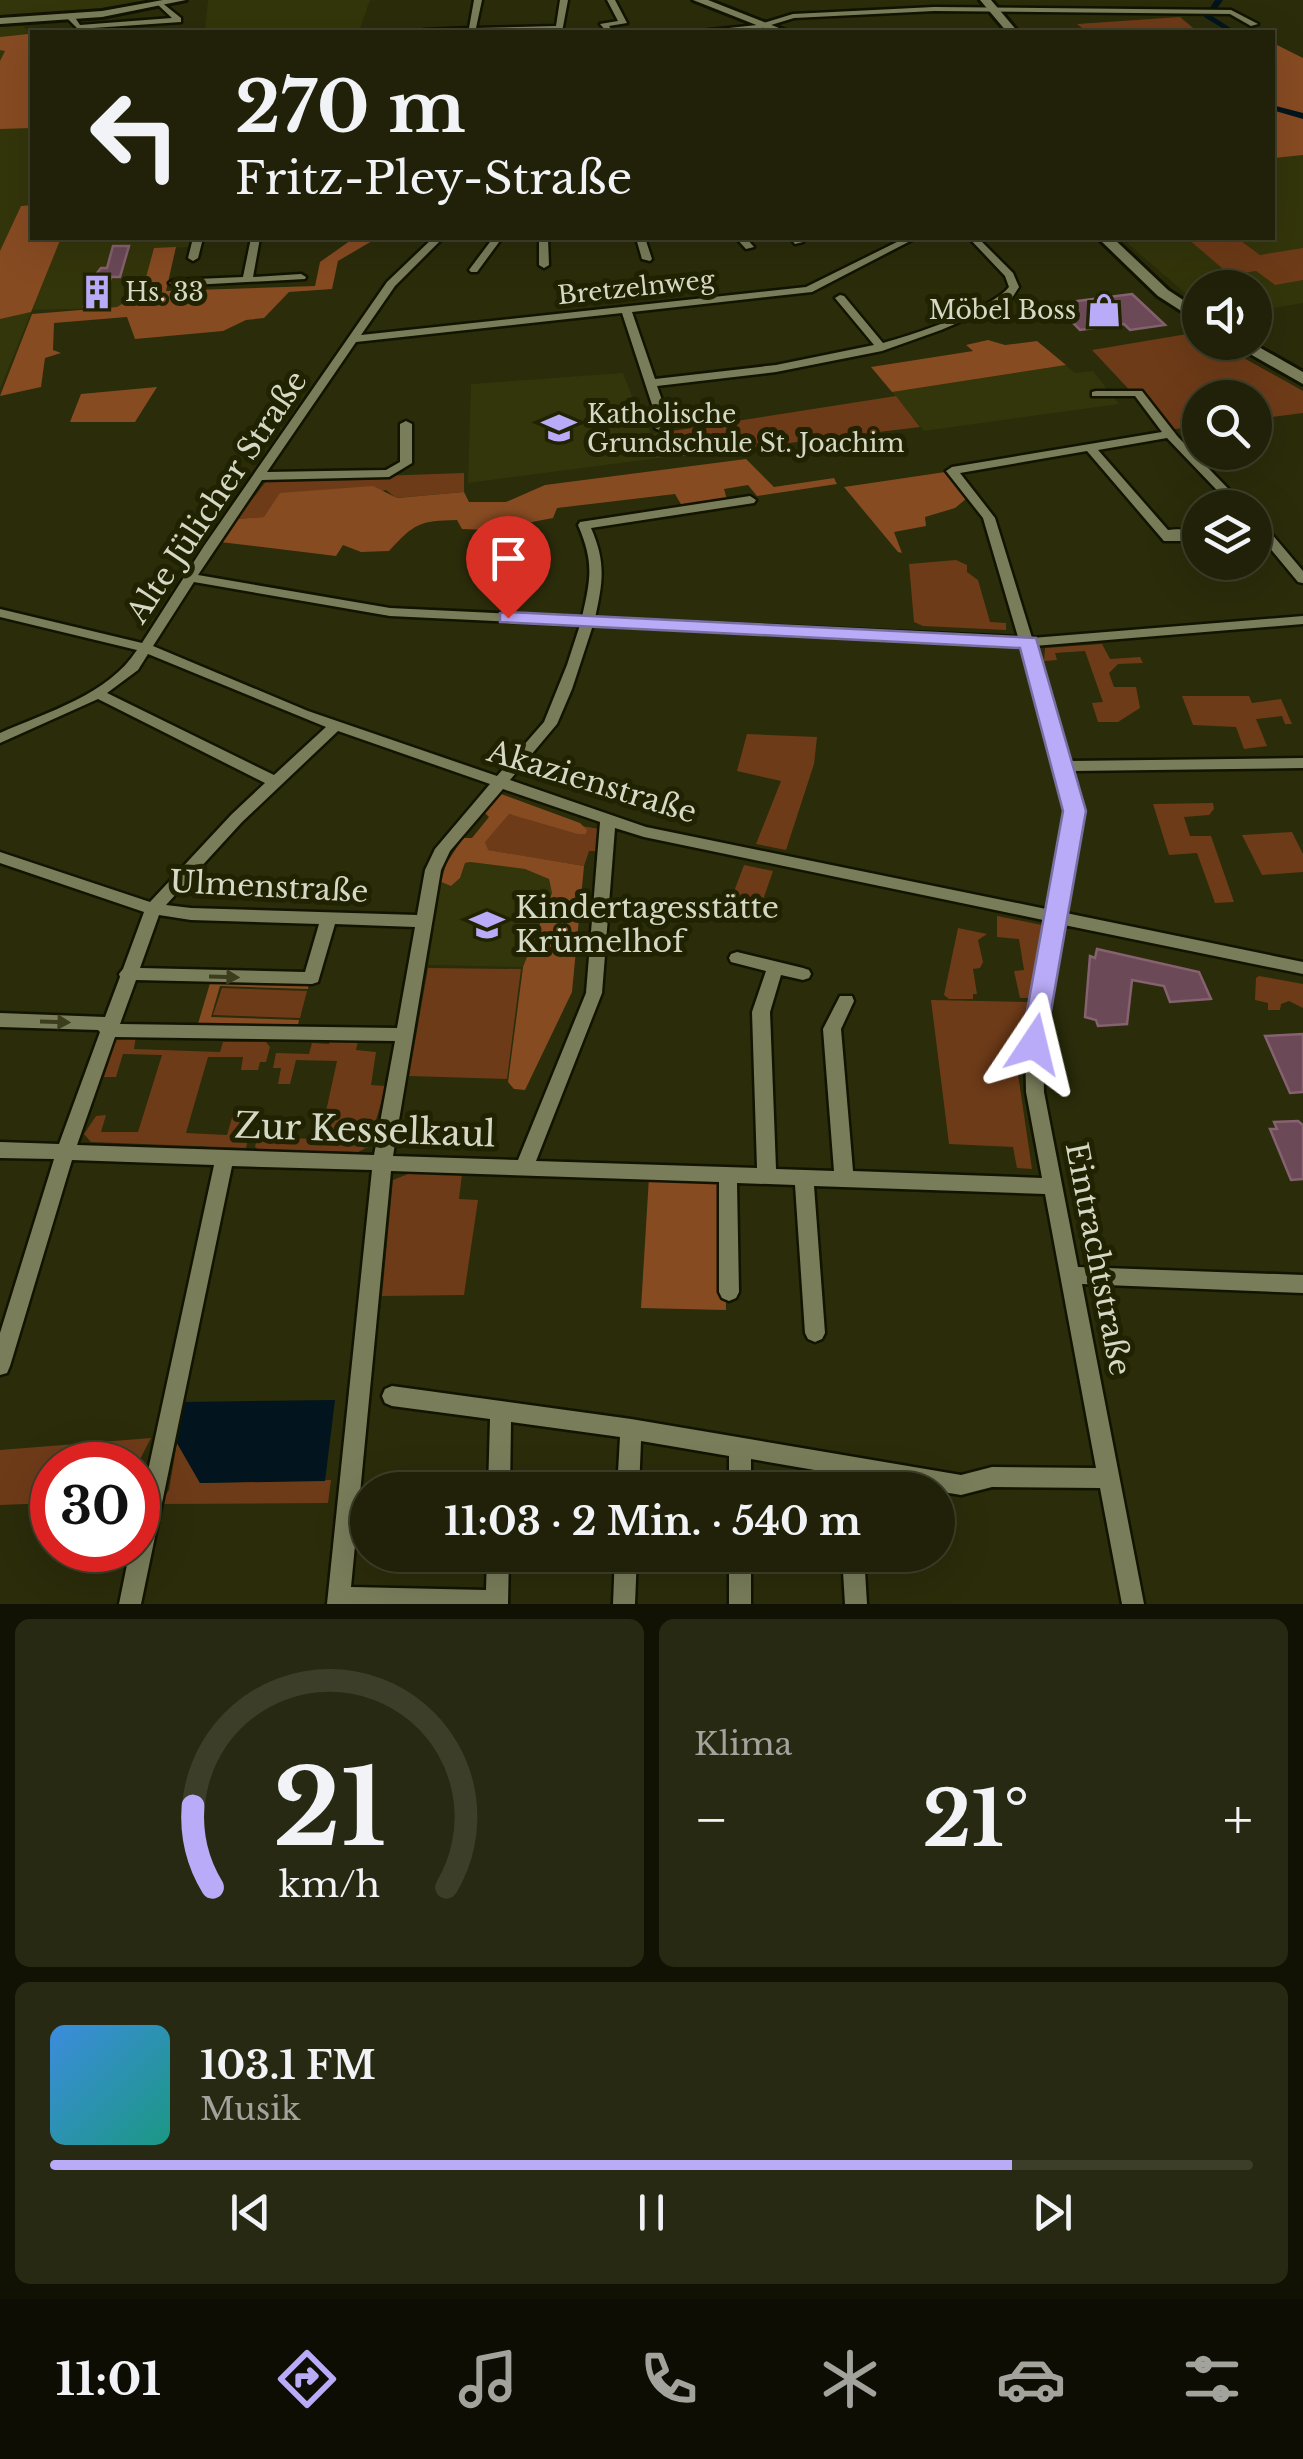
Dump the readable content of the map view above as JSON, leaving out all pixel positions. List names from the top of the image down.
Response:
{
  "streets": {
    "street": [
      "Bretzelnweg",
      "Alte Jülicher Straße",
      "Akazienstraße",
      "Ulmenstraße",
      "Zur Kesselkaul",
      "Eintrachtstraße"
    ]
  },
  "crossings": [
    ["Bretzelnweg", "Alte Jülicher Straße"],
    ["Alte Jülicher Straße", "Akazienstraße"],
    ["Akazienstraße", "Eintrachtstraße"],
    ["Zur Kesselkaul", "Eintrachtstraße"]
  ],
  "places": {
    "building": ["Hs. 33"],
    "shop": ["Möbel Boss"],
    "school or university": ["Katholische Grundschule St. Joachim", "Kindertagesstätte Krümelhof"]
  },
  "page": {
    "turn": ["270 m", "Fritz-Pley-Straße"],
    "limit": "30",
    "trip": "11:03 · 2 Min. · 540 m",
    "tile": "Klima",
    "heat": ["−", "21°", "+"],
    "song": ["103.1 FM", "Musik"],
    "tabs": "11:01",
    "gauge": ["21", "km/h"]
  }
}
